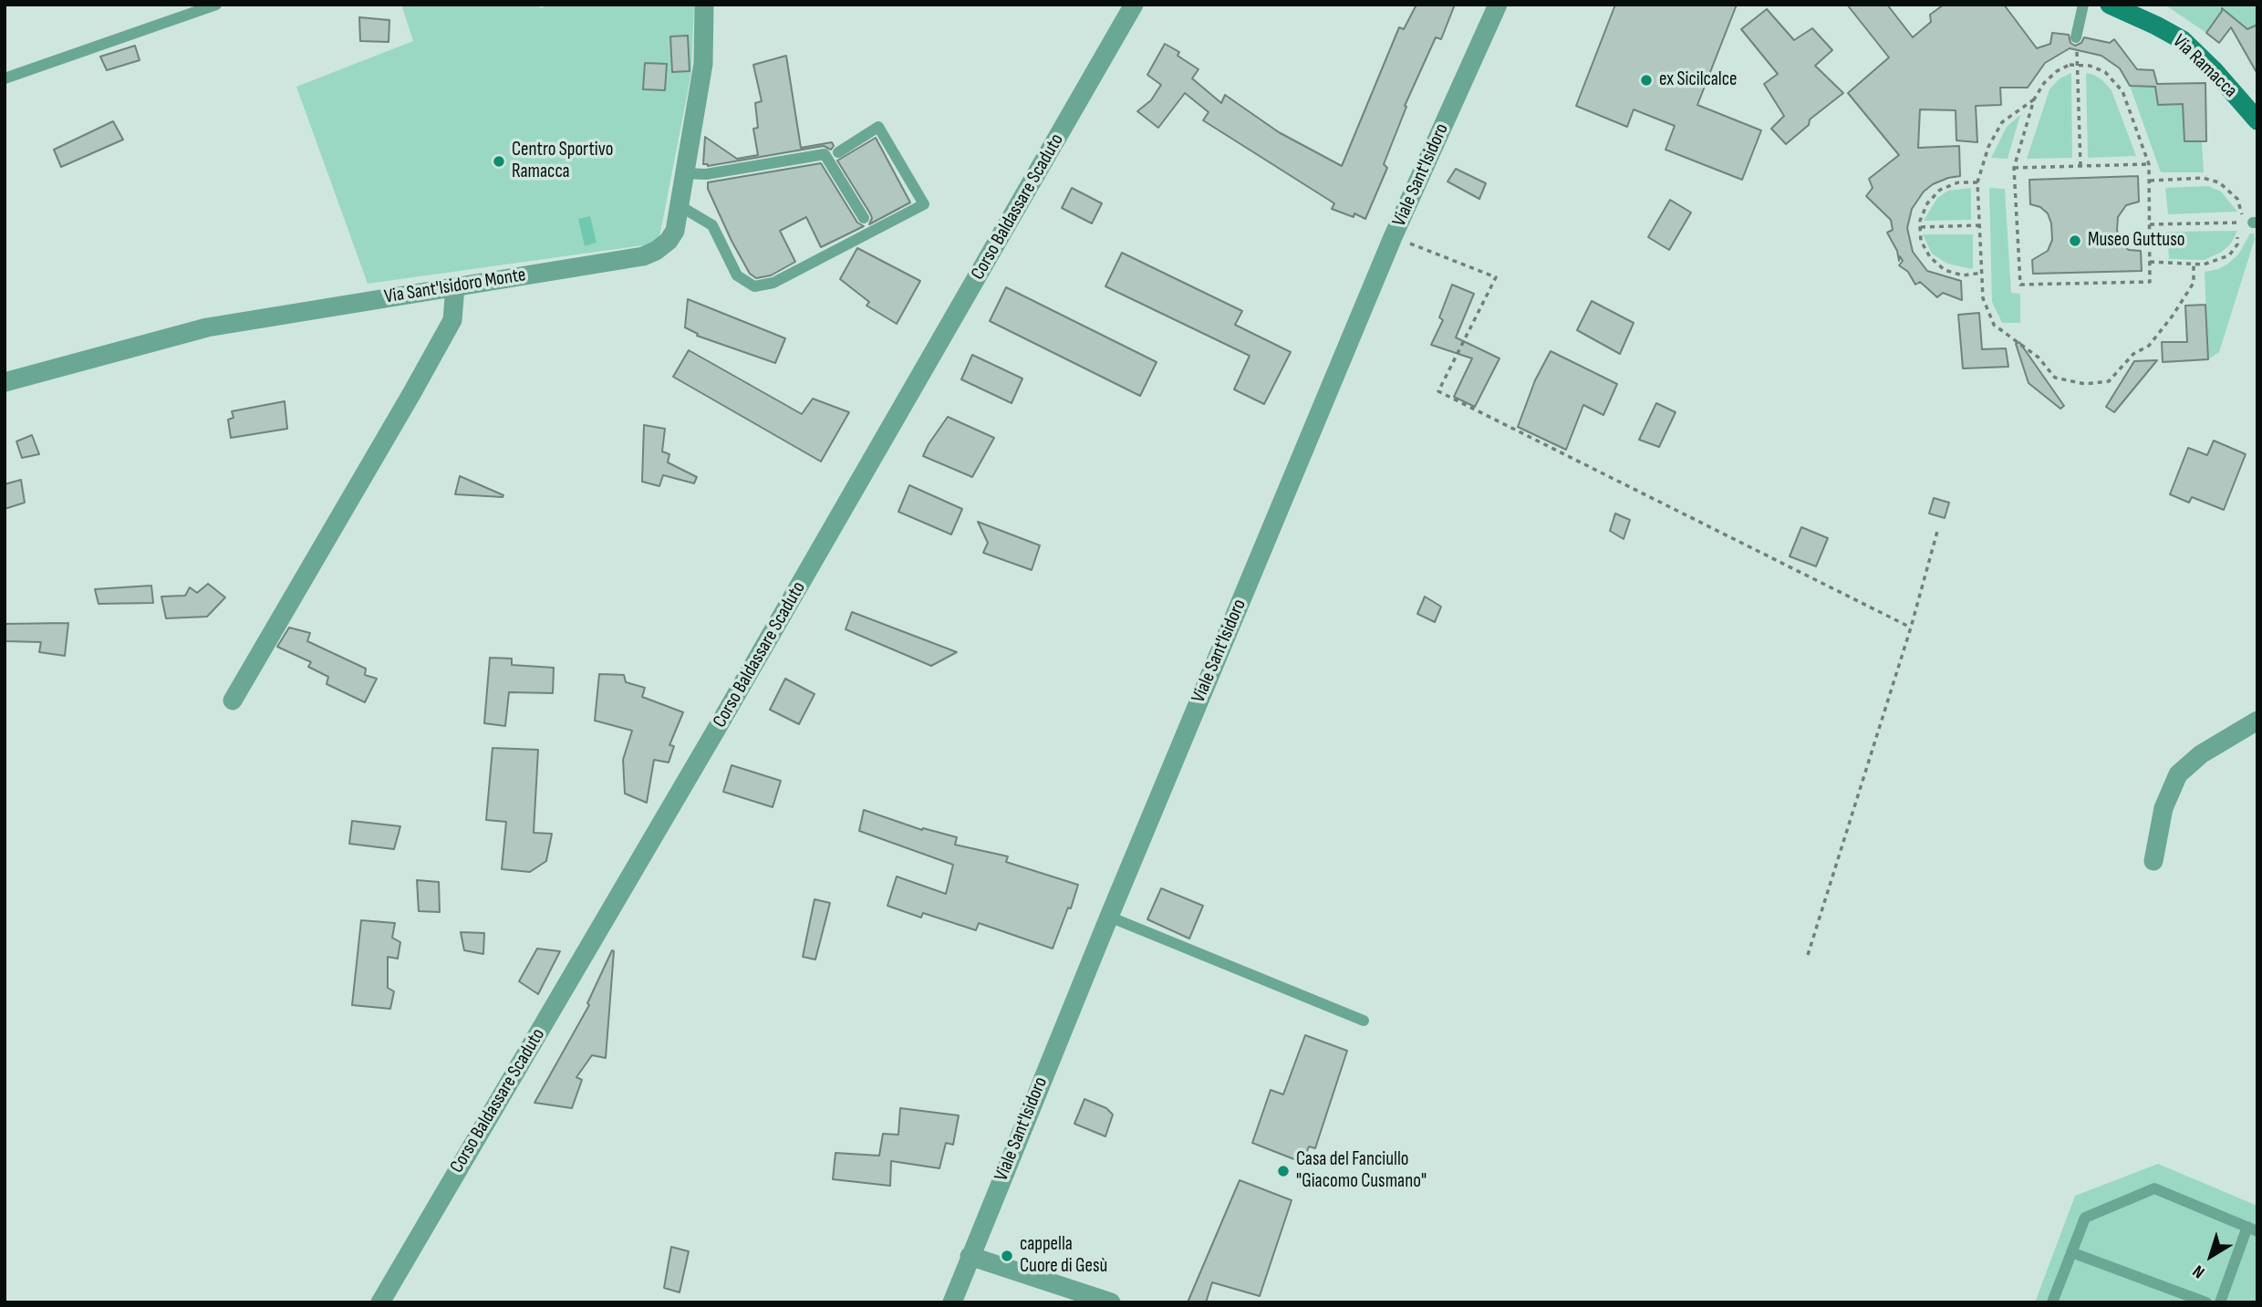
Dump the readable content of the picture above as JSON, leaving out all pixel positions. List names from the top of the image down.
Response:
{
  "streets": {
    "main road": ["Via Ramacca"],
    "street": ["Viale Sant'Isidoro", "Corso Baldassare Scaduto", "Via Sant'Isidoro Monte"]
  },
  "places": [
    "ex Sicilcalce",
    "Centro Sportivo Ramacca",
    "Museo Guttuso",
    "Casa del Fanciullo \"Giacomo Cusmano\"",
    "cappella Cuore di Gesù"
  ],
  "north": "bottom left"
}
